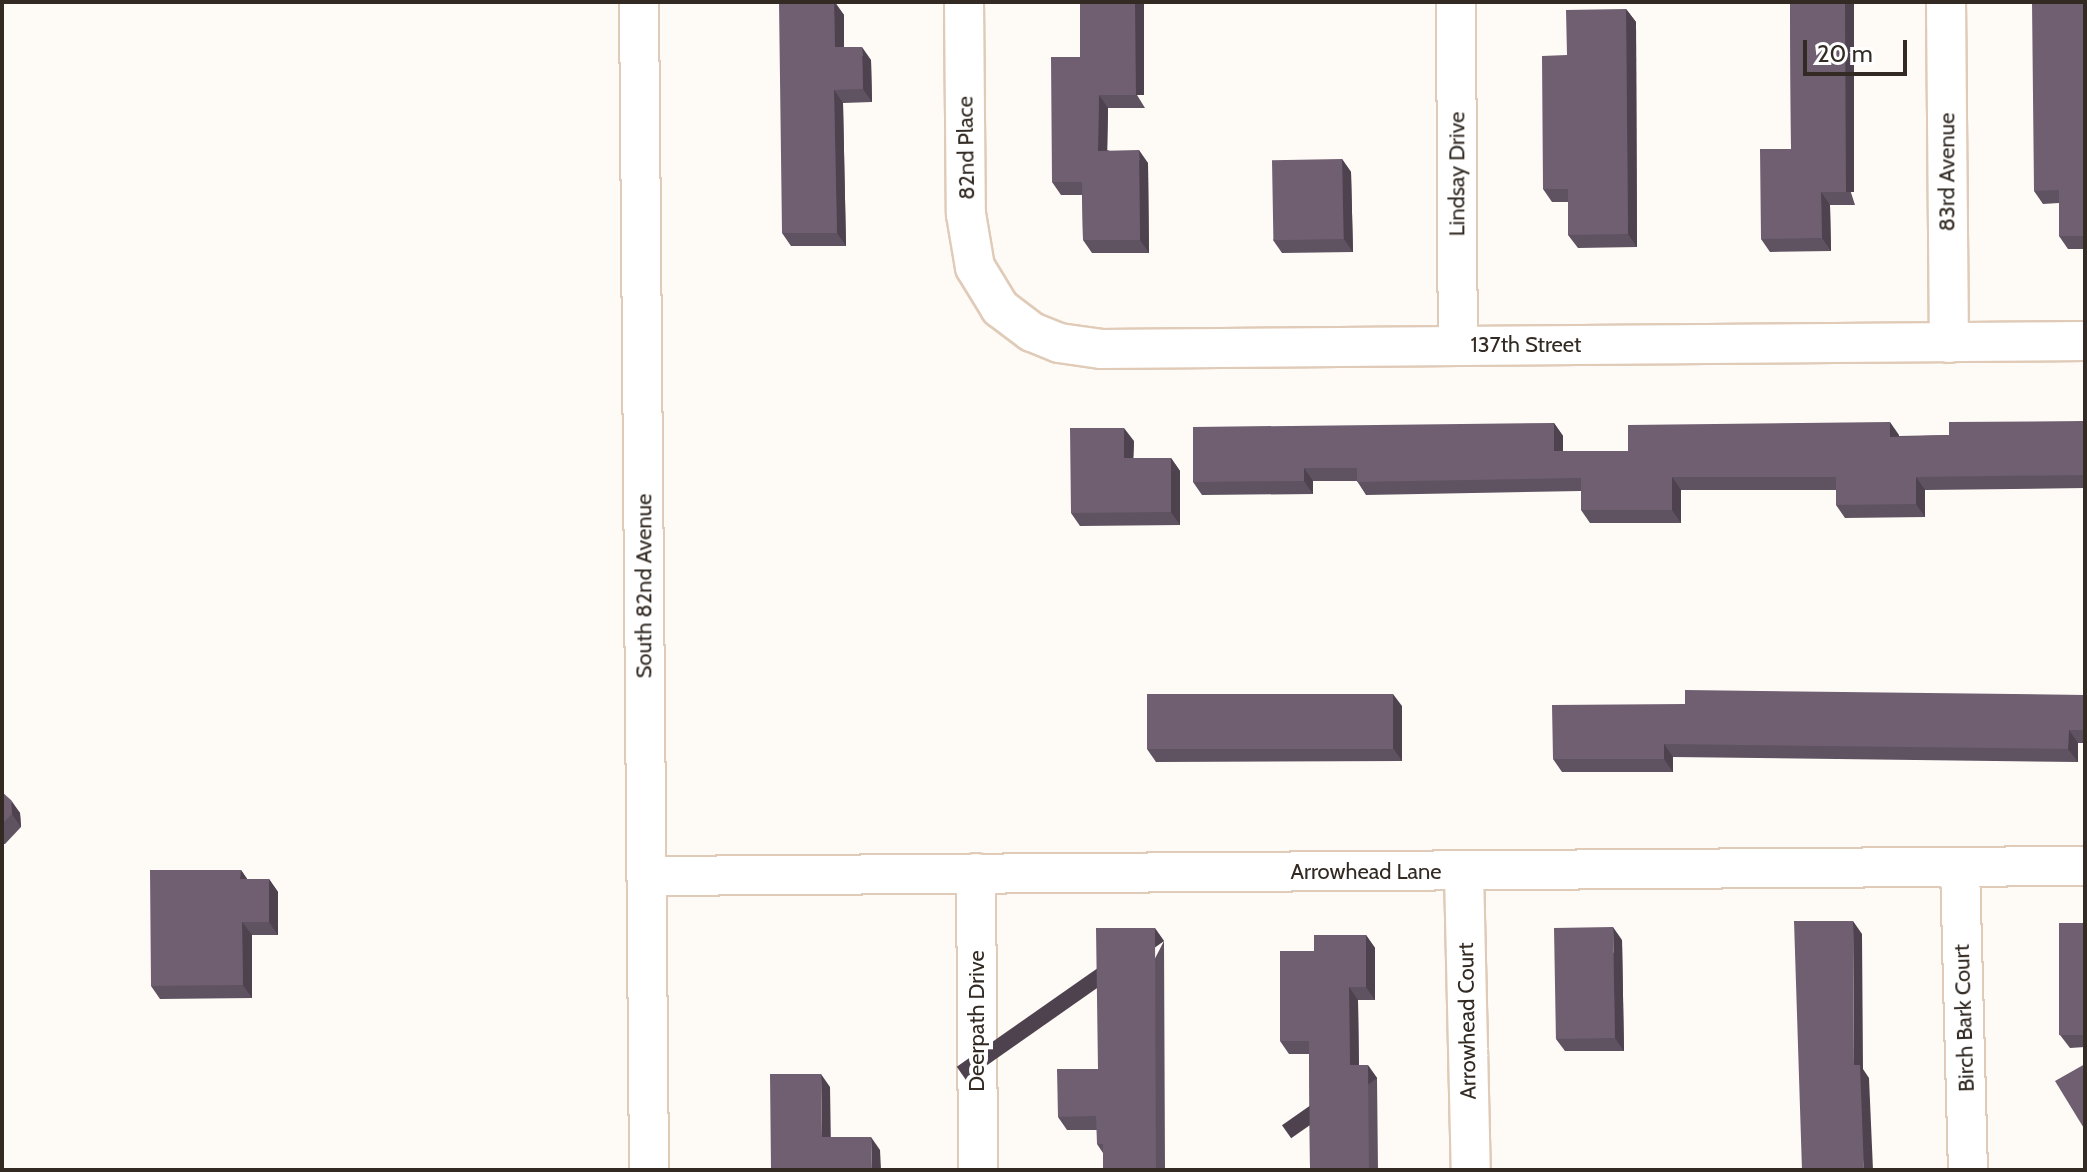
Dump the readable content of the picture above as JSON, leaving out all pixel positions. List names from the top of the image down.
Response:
{
  "streets": {
    "street": [
      "82nd Place",
      "83rd Avenue",
      "Lindsay Drive",
      "137th Street",
      "South 82nd Avenue",
      "Arrowhead Lane",
      "Birch Bark Court",
      "Deerpath Drive",
      "Arrowhead Court"
    ]
  },
  "crossings": [
    ["82nd Place", "137th Street"],
    ["83rd Avenue", "137th Street"],
    ["Lindsay Drive", "137th Street"],
    ["South 82nd Avenue", "Arrowhead Lane"],
    ["Arrowhead Lane", "Birch Bark Court"],
    ["Arrowhead Lane", "Deerpath Drive"],
    ["Arrowhead Lane", "Arrowhead Court"]
  ],
  "scale_bar": "20 m"
}
